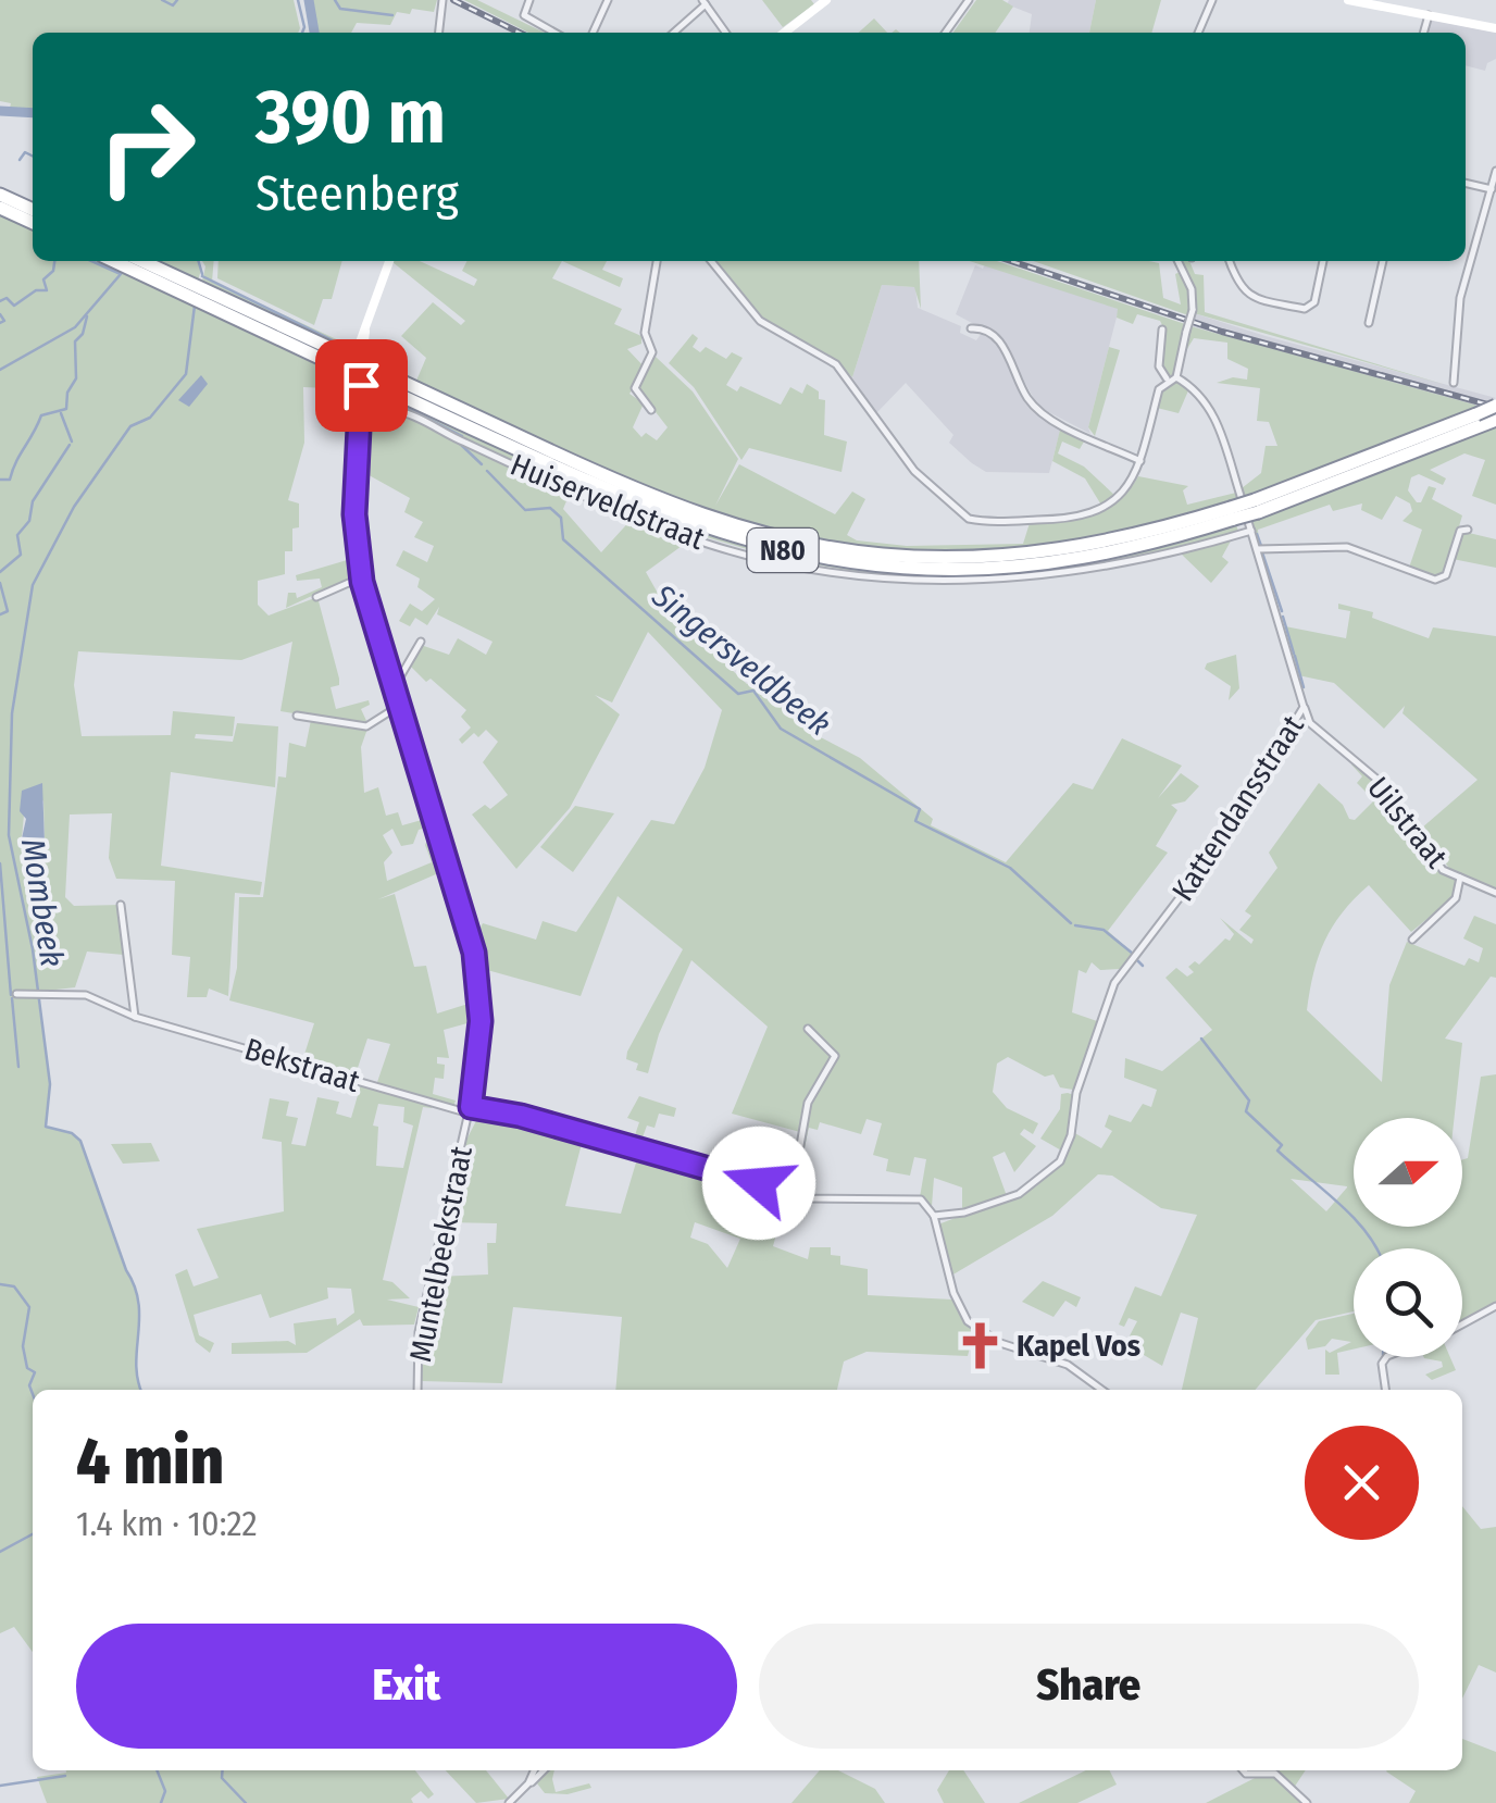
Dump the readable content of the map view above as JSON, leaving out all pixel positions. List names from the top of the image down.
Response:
{
  "streets": {
    "highway": ["N80"],
    "street": [
      "Huiserveldstraat",
      "Kattendansstraat",
      "Uilstraat",
      "Bekstraat",
      "Muntelbeekstraat"
    ]
  },
  "crossings": [
    ["Huiserveldstraat", "Kattendansstraat"],
    ["Huiserveldstraat", "Muntelbeekstraat"],
    ["Kattendansstraat", "Bekstraat"],
    ["Bekstraat", "Muntelbeekstraat"]
  ],
  "water": ["Singersveldbeek", "Mombeek"],
  "places": {
    "church": ["Kapel Vos"]
  },
  "north": "right",
  "page": {
    "turn": ["390 m", "Steenberg"],
    "heading": ["4 min", "1.4 km · 10:22"],
    "buttons": ["Exit", "Share"]
  }
}
